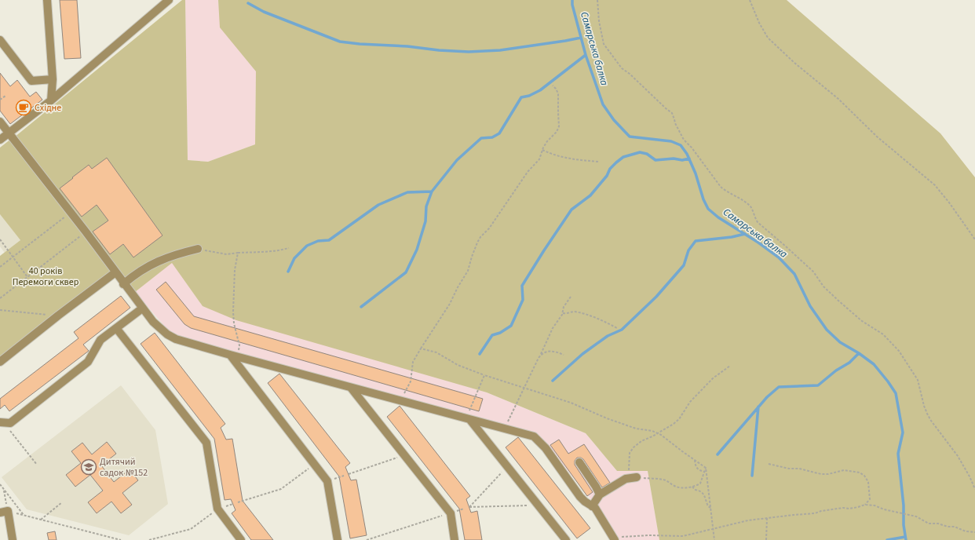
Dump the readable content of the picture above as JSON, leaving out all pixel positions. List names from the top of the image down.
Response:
{
  "water": ["Самарська балка"],
  "parks": ["40 років Перемоги сквер"],
  "places": {
    "cafe": ["Східне"],
    "school or university": ["Дитячий садок №152"]
  }
}
